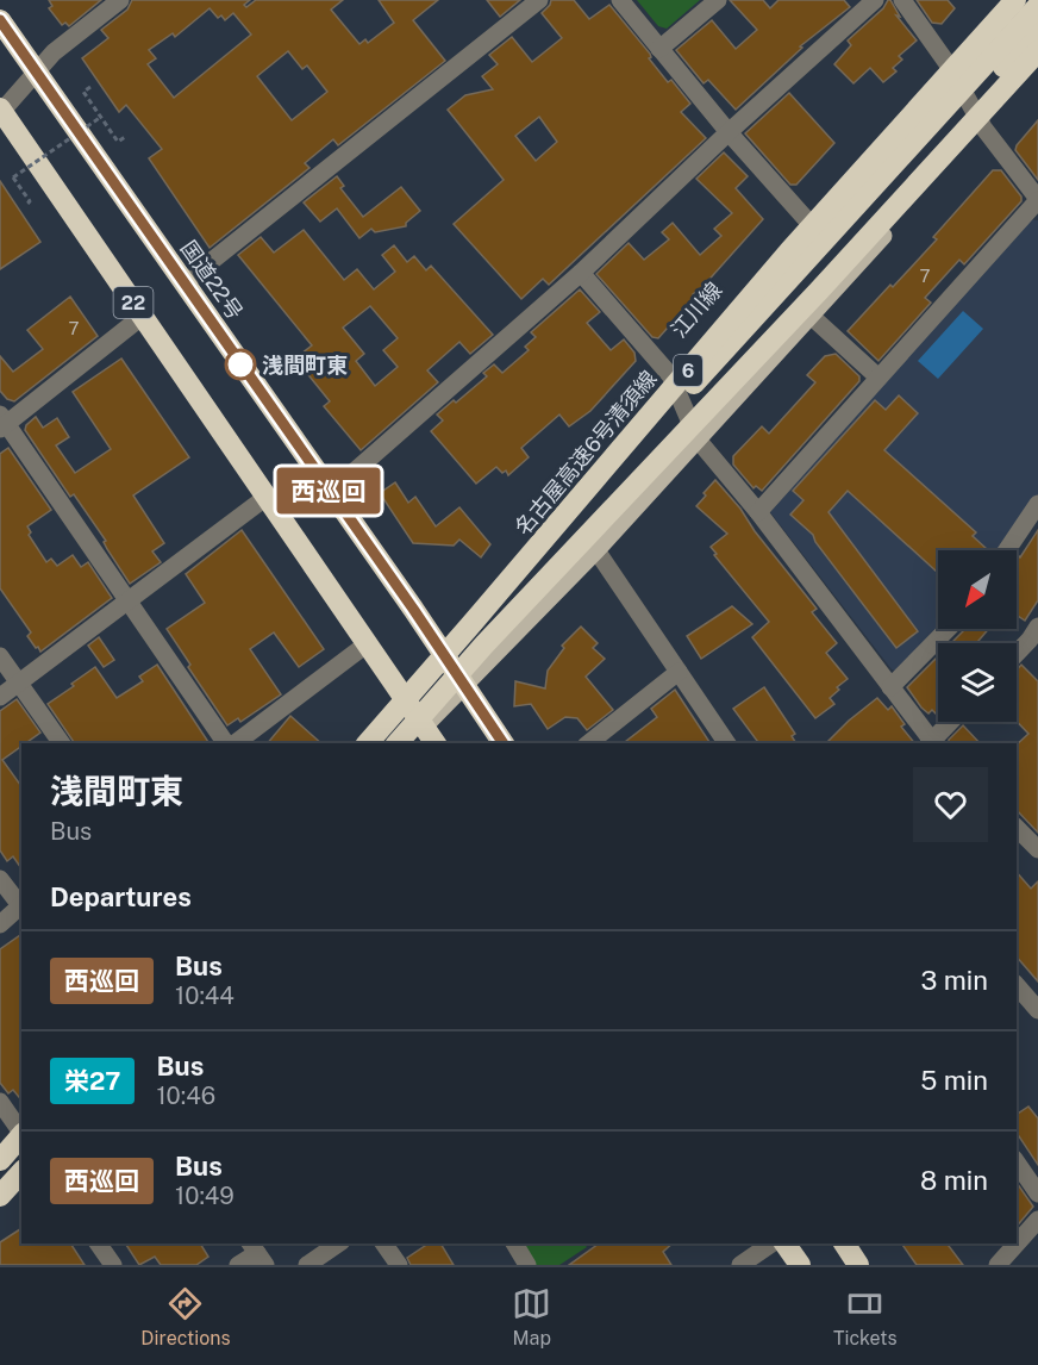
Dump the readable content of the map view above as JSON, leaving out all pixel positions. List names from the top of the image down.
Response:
{
  "streets": {
    "highway": [
      "国道22号",
      "22",
      "6",
      "名古屋高速6号清須線"
    ],
    "main road": ["江川線"]
  },
  "crossings": [
    ["国道22号", "江川線"],
    ["22", "江川線"]
  ],
  "places": ["浅間町東"],
  "lines": ["bus line 西巡回"],
  "house_numbers": ["7", "7"],
  "north": "bottom left",
  "page": {
    "on_map": "西巡回",
    "heading": [
      ["浅間町東", "Bus"],
      "Departures"
    ],
    "list": [
      {
        "mark": "西巡回",
        "name": "Bus",
        "note": "10:44",
        "value": "3 min"
      },
      {
        "mark": "栄27",
        "name": "Bus",
        "note": "10:46",
        "value": "5 min"
      },
      {
        "mark": "西巡回",
        "name": "Bus",
        "note": "10:49",
        "value": "8 min"
      }
    ],
    "tabs": ["Directions", "Map", "Tickets"]
  }
}
